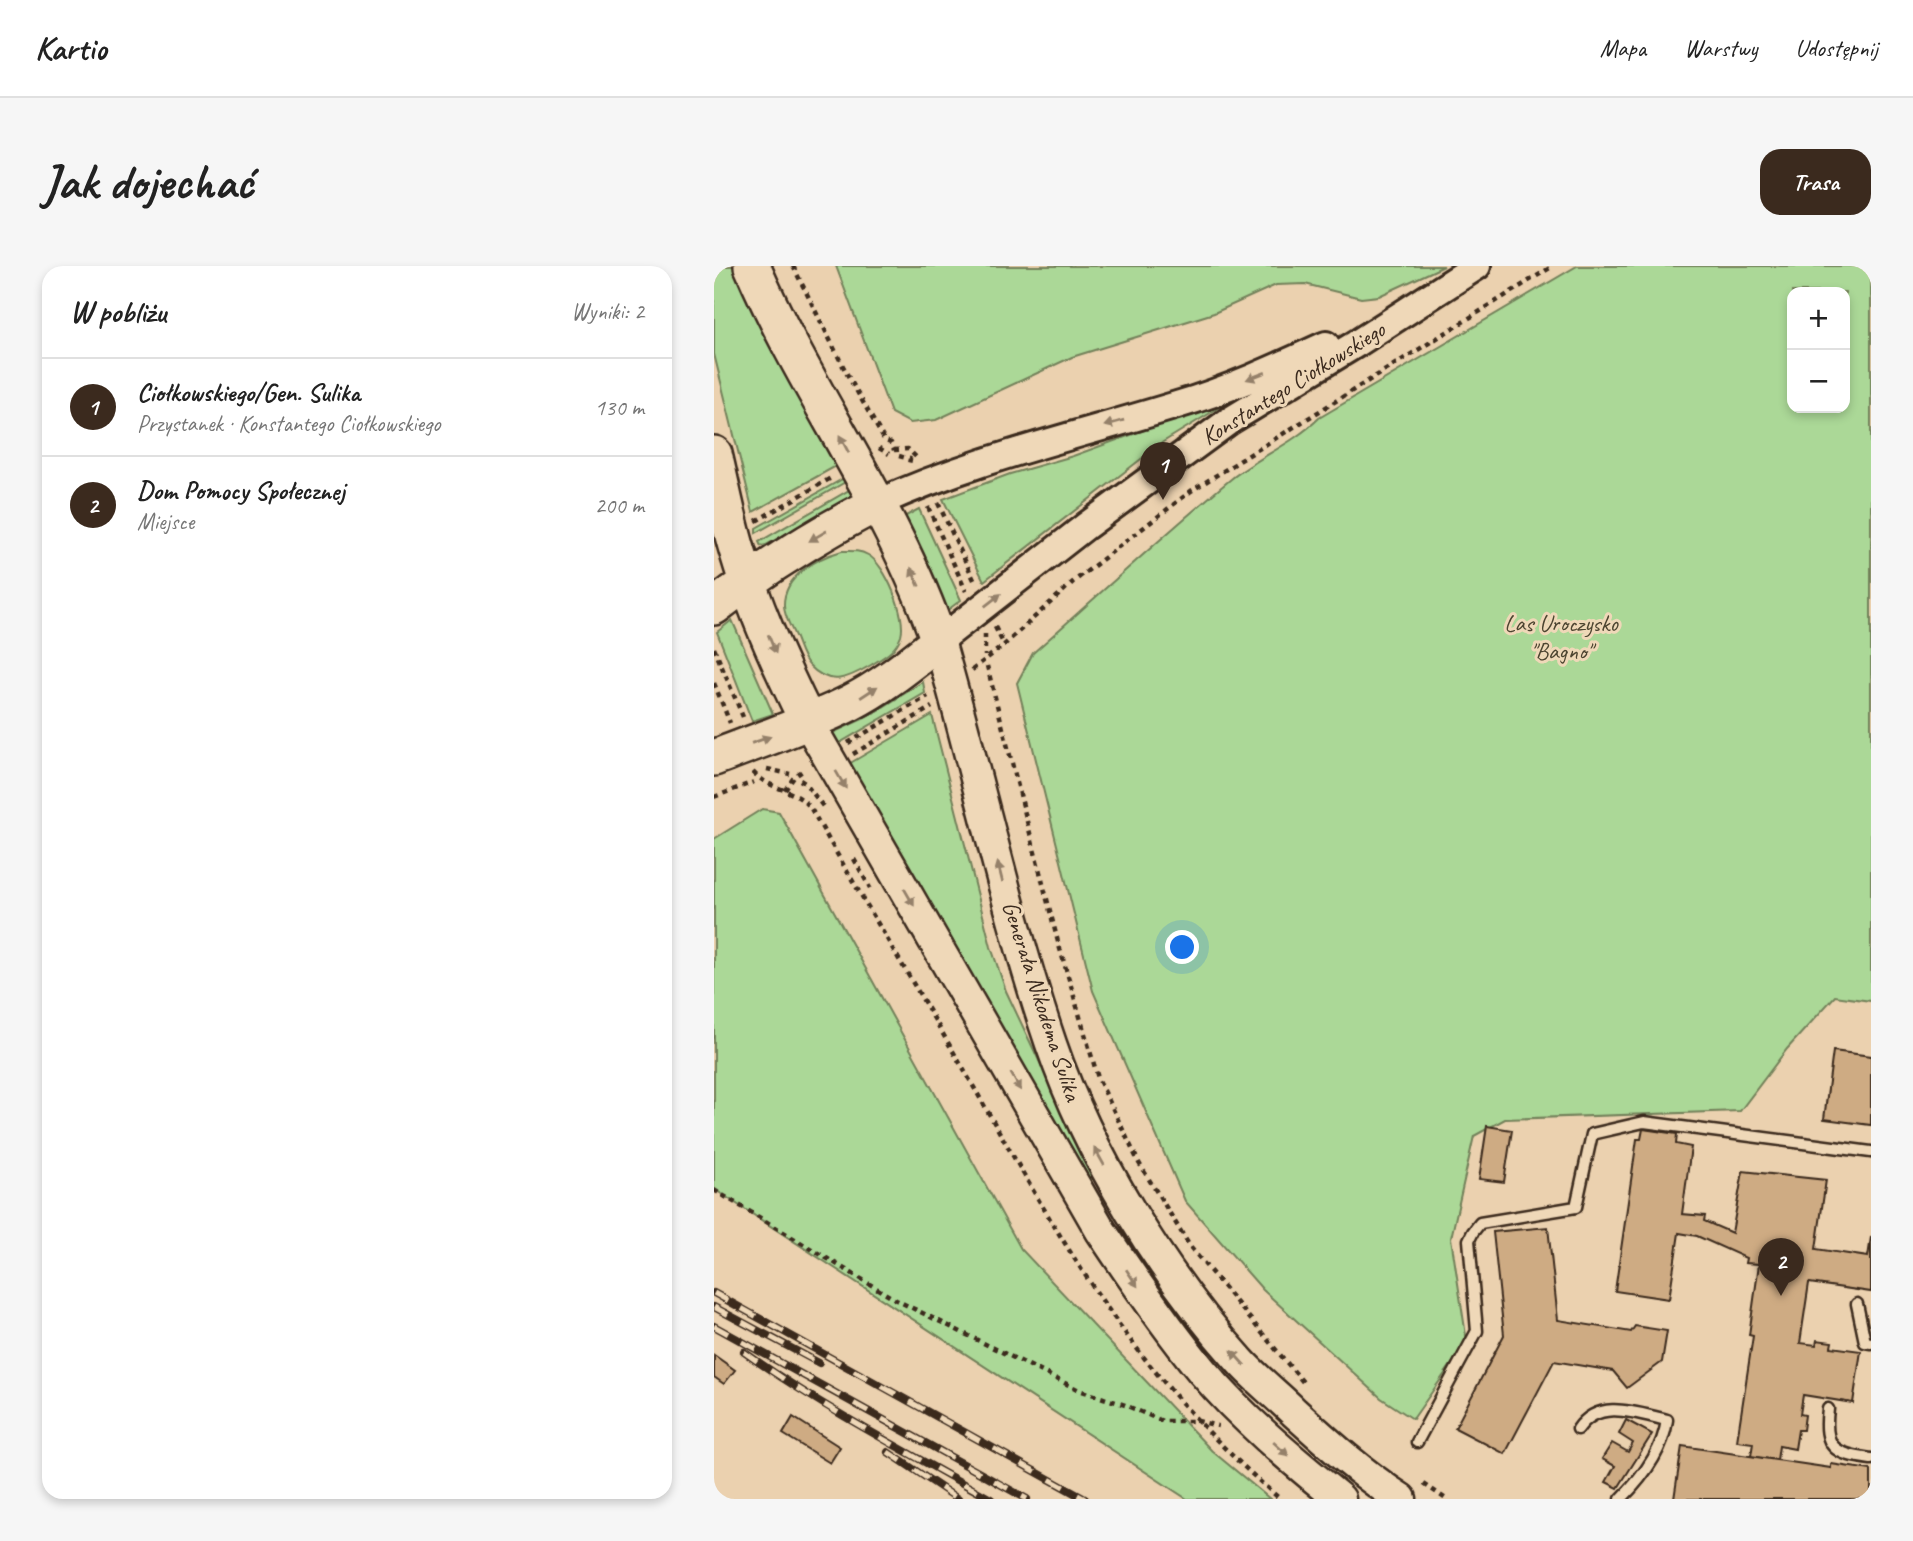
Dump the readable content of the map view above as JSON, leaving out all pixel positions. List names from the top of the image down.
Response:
{
  "streets": {
    "main road": ["Generała Nikodema Sulika"],
    "street": ["Konstantego Ciołkowskiego"]
  },
  "crossings": [
    ["Konstantego Ciołkowskiego", "Generała Nikodema Sulika"]
  ],
  "parks": ["Las Uroczysko \"Bagno\""],
  "page": {
    "header": "Kartio",
    "nav": ["Mapa", "Warstwy", "Udostępnij"],
    "buttons": "Trasa",
    "title": "Jak dojechać",
    "heading": ["W pobliżu", "Wyniki: 2"],
    "map_buttons": ["+", "−"],
    "list": [
      {
        "mark": "1",
        "name": "Ciołkowskiego/Gen. Sulika",
        "note": "Przystanek · Konstantego Ciołkowskiego",
        "value": "130 m"
      },
      {
        "mark": "2",
        "name": "Dom Pomocy Społecznej",
        "note": "Miejsce",
        "value": "200 m"
      }
    ],
    "pins": ["1", "2"]
  }
}
